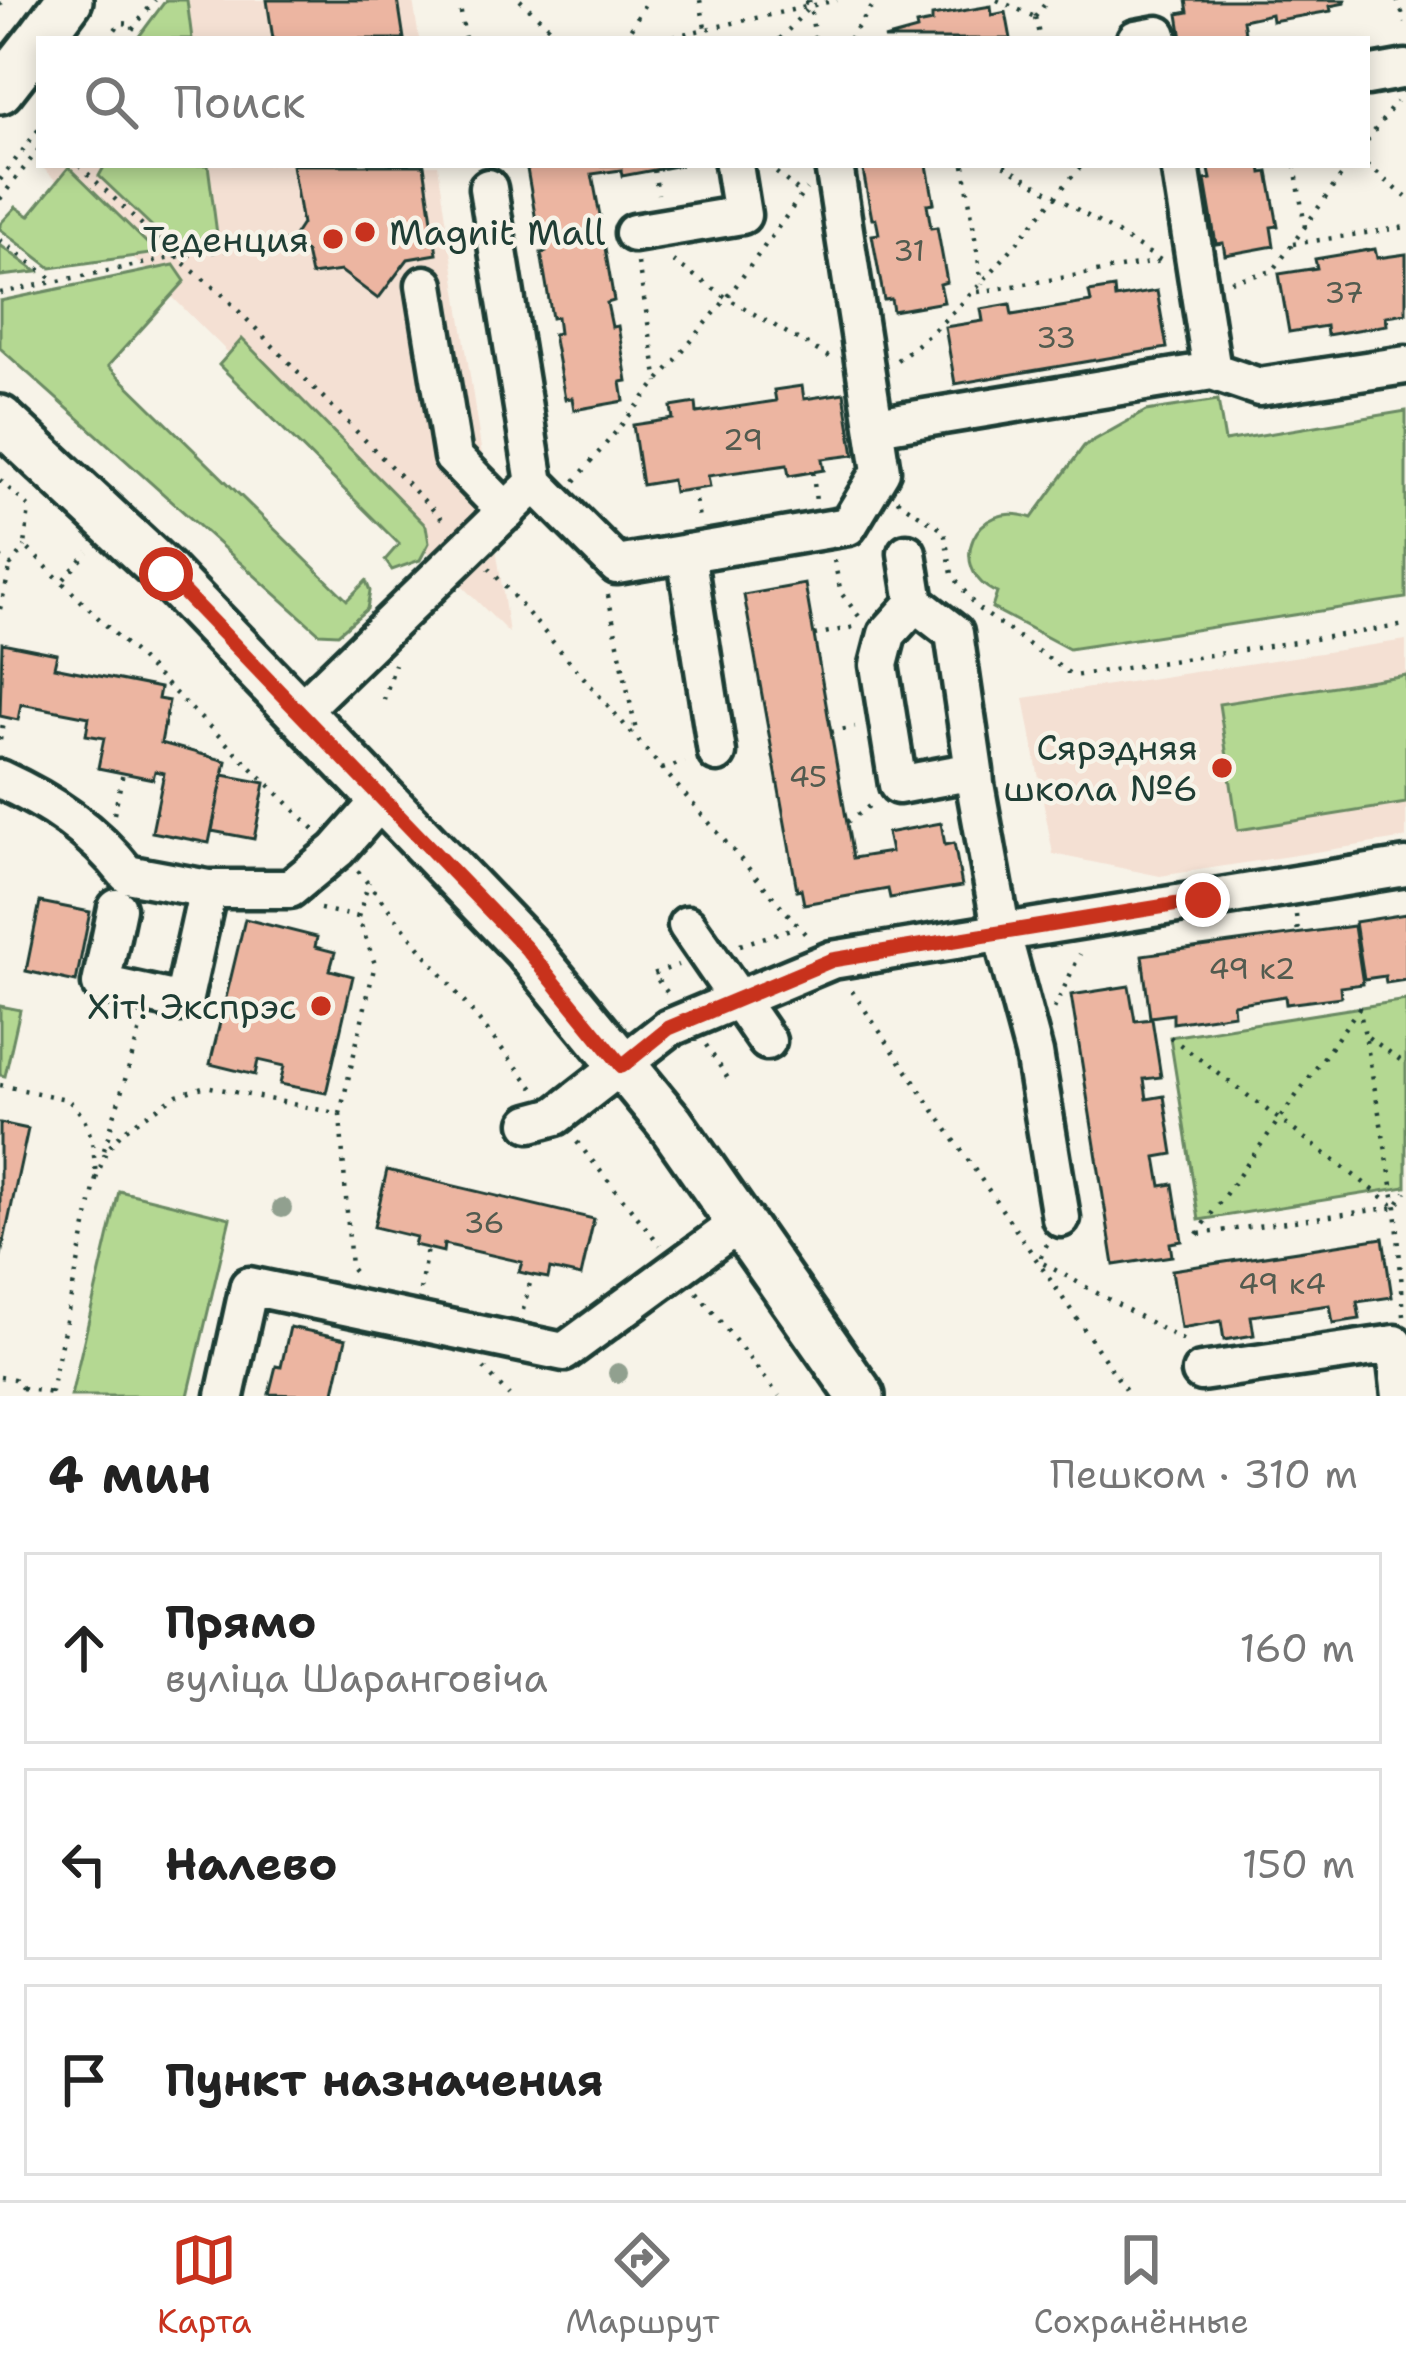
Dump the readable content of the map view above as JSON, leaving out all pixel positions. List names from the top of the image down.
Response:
{
  "places": [
    "Magnit Mall",
    "Теденция",
    "Сярэдняя школа №6",
    "Хіт! Экспрэс"
  ],
  "house_numbers": [
    "31",
    "37",
    "33",
    "29",
    "45",
    "49 к2",
    "36",
    "49 к4"
  ],
  "page": {
    "search": "Поиск",
    "heading": ["4 мин", "Пешком · 310 m"],
    "list": [
      ["Прямо", "вуліца Шаранговіча", "160 m"],
      ["Налево", "150 m"],
      "Пункт назначения"
    ],
    "nav": ["Карта", "Маршрут", "Сохранённые"]
  }
}
